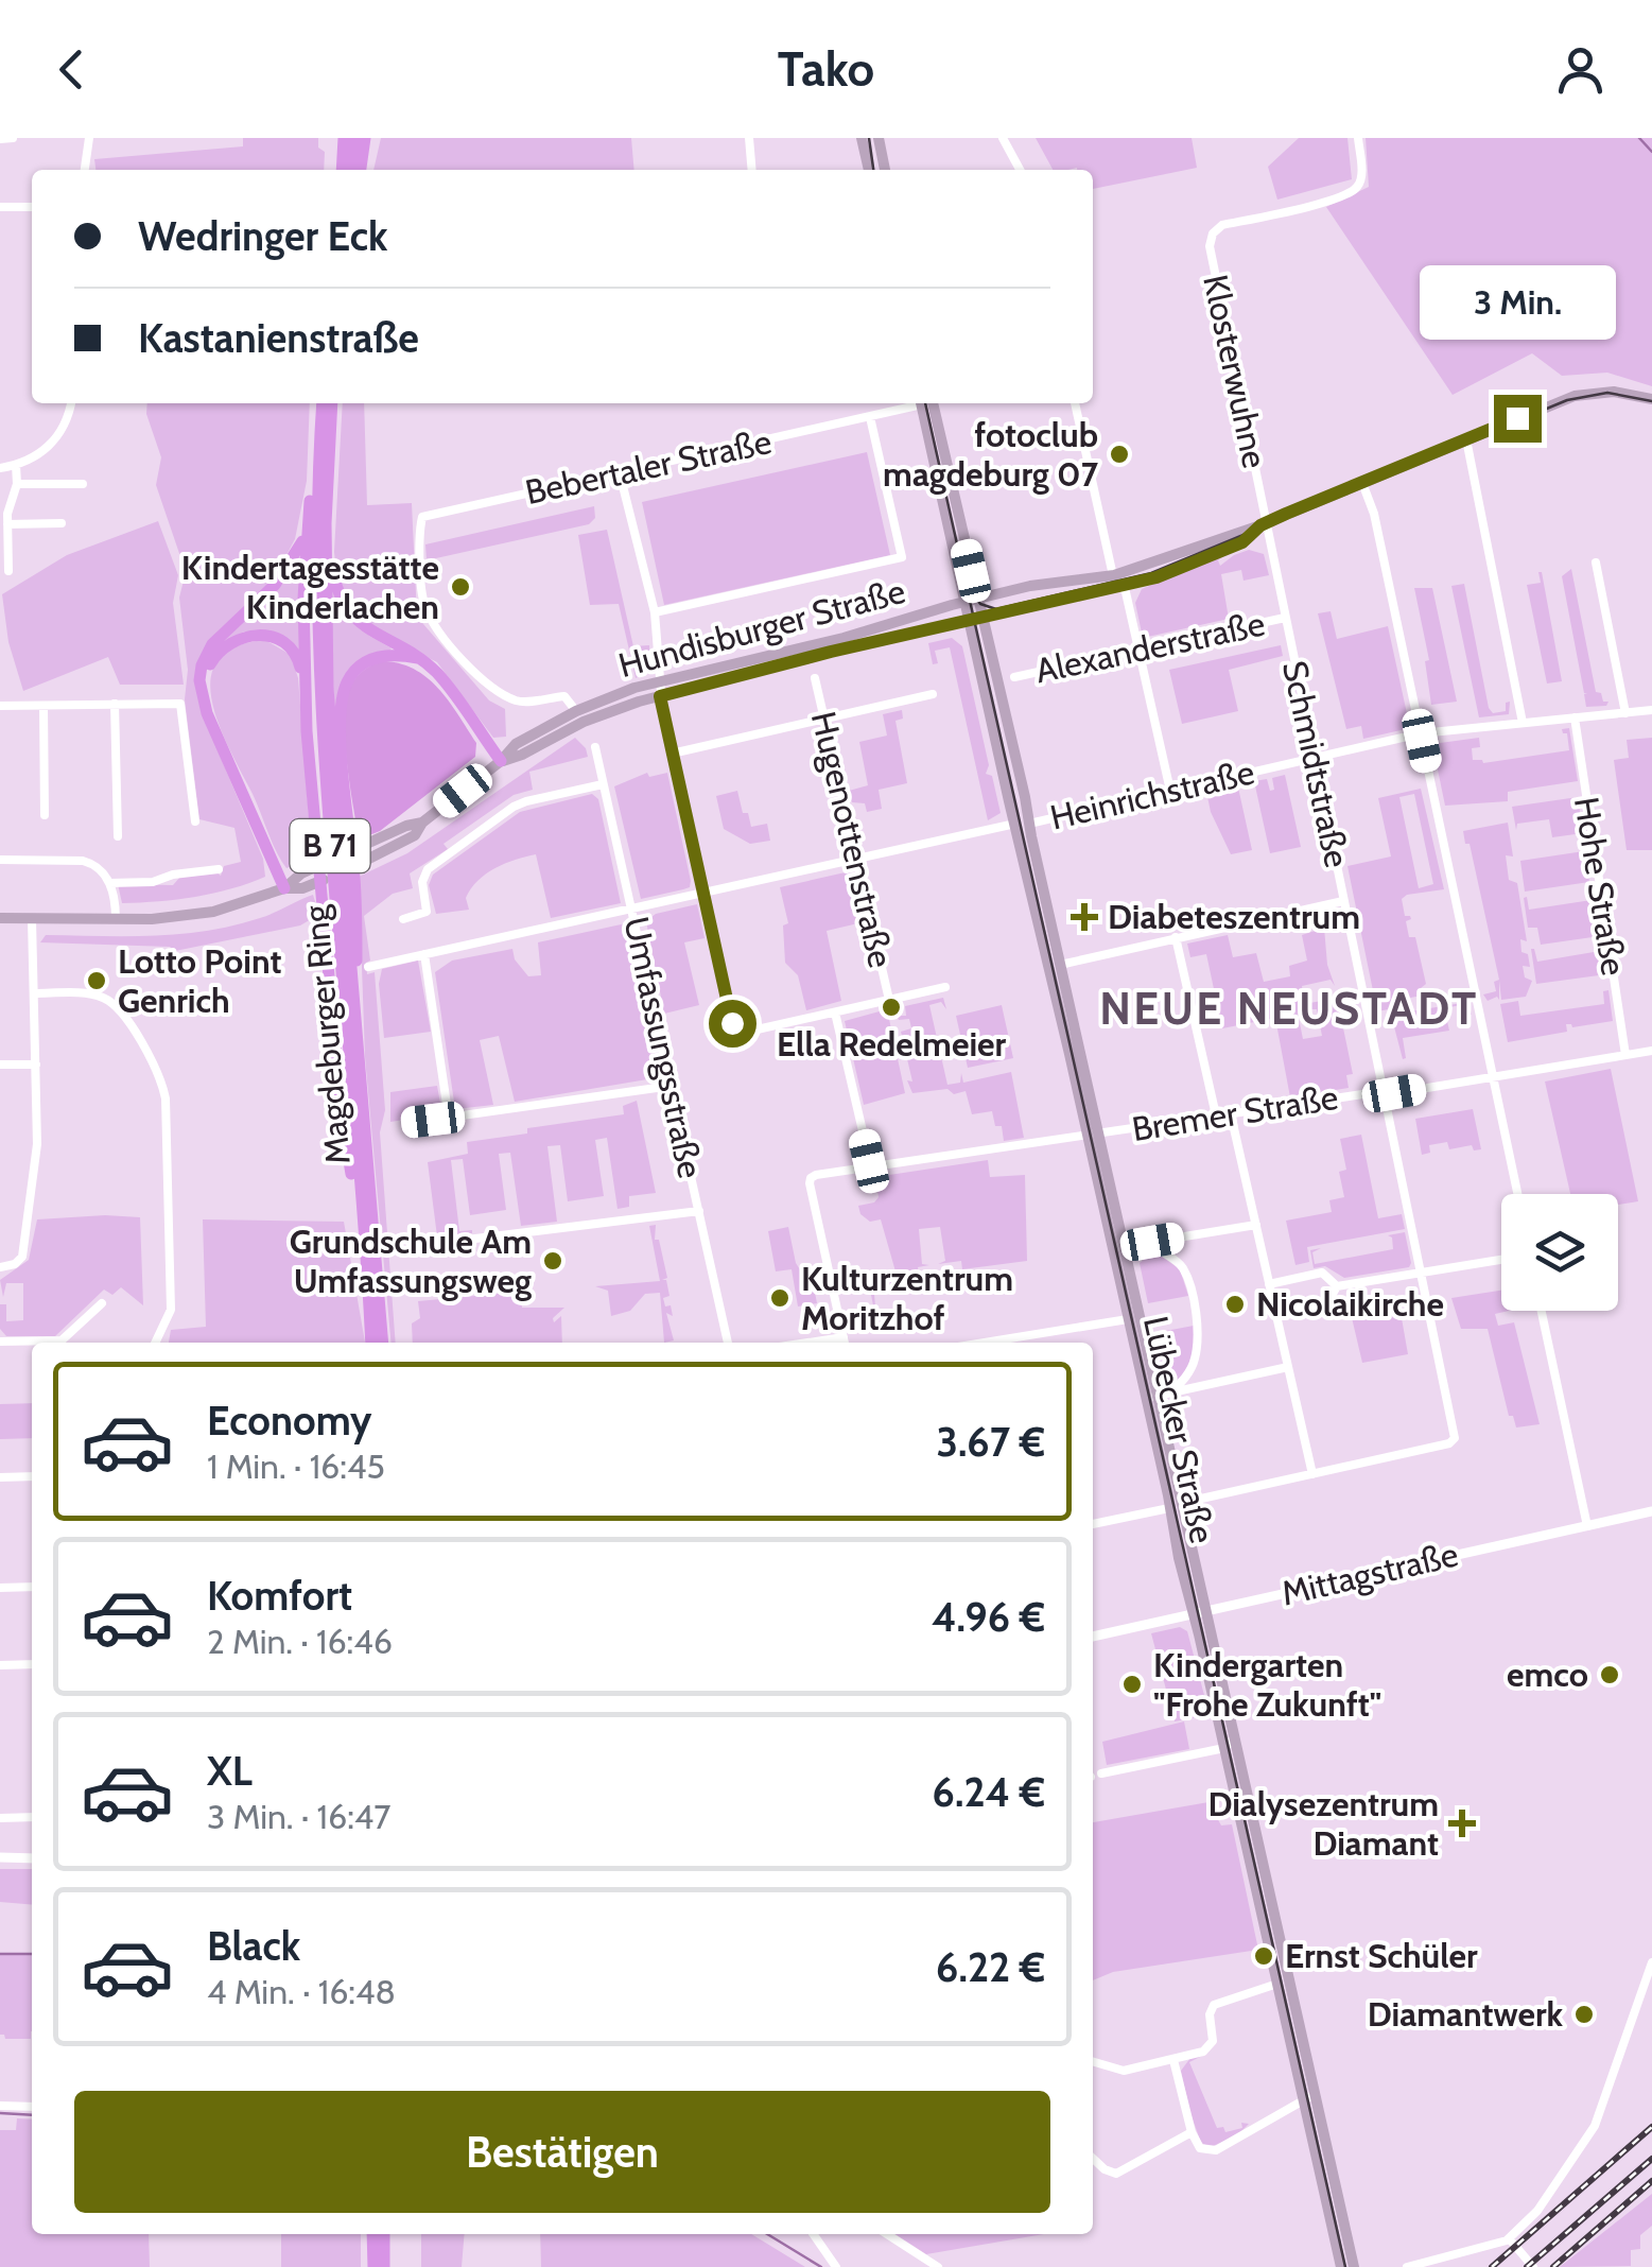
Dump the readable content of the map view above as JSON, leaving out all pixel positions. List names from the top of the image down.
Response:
{
  "streets": {
    "highway": ["B 71", "Magdeburger Ring"],
    "main road": ["Hundisburger Straße", "Lübecker Straße"],
    "street": [
      "Klosterwuhne",
      "Bebertaler Straße",
      "Alexanderstraße",
      "Schmidtstraße",
      "Heinrichstraße",
      "Hugenottenstraße",
      "Hohe Straße",
      "Umfassungsstraße",
      "Bremer Straße",
      "Mittagstraße"
    ]
  },
  "crossings": [
    ["Klosterwuhne", "Hundisburger Straße"],
    ["Klosterwuhne", "Schmidtstraße"],
    ["Bebertaler Straße", "Hundisburger Straße"],
    ["Hundisburger Straße", "Schmidtstraße"],
    ["Hundisburger Straße", "Lübecker Straße"],
    ["Alexanderstraße", "Schmidtstraße"],
    ["Schmidtstraße", "Heinrichstraße"],
    ["Schmidtstraße", "Bremer Straße"],
    ["Heinrichstraße", "Hugenottenstraße"],
    ["Heinrichstraße", "Hohe Straße"],
    ["Heinrichstraße", "Umfassungsstraße"],
    ["Heinrichstraße", "Lübecker Straße"],
    ["Hohe Straße", "Bremer Straße"],
    ["Bremer Straße", "Lübecker Straße"],
    ["Lübecker Straße", "Mittagstraße"]
  ],
  "districts": ["NEUE NEUSTADT"],
  "places": {
    "other": [
      "fotoclub magdeburg 07",
      "Kindertagesstätte Kinderlachen",
      "Lotto Point Genrich",
      "Ella Redelmeier",
      "Grundschule Am Umfassungsweg",
      "Kulturzentrum Moritzhof",
      "Nicolaikirche",
      "emco",
      "Kindergarten \"Frohe Zukunft\"",
      "Ernst Schüler",
      "Diamantwerk"
    ],
    "health": ["Diabeteszentrum", "Dialysezentrum Diamant"]
  },
  "page": {
    "header": "Tako",
    "banner": ["Wedringer Eck", "Kastanienstraße"],
    "bubble": "3 Min.",
    "list": [
      {
        "name": "Economy",
        "note": "1 Min. · 16:45",
        "value": "3.67 €"
      },
      {
        "name": "Komfort",
        "note": "2 Min. · 16:46",
        "value": "4.96 €"
      },
      {
        "name": "XL",
        "note": "3 Min. · 16:47",
        "value": "6.24 €"
      },
      {
        "name": "Black",
        "note": "4 Min. · 16:48",
        "value": "6.22 €"
      }
    ],
    "buttons": "Bestätigen"
  }
}
